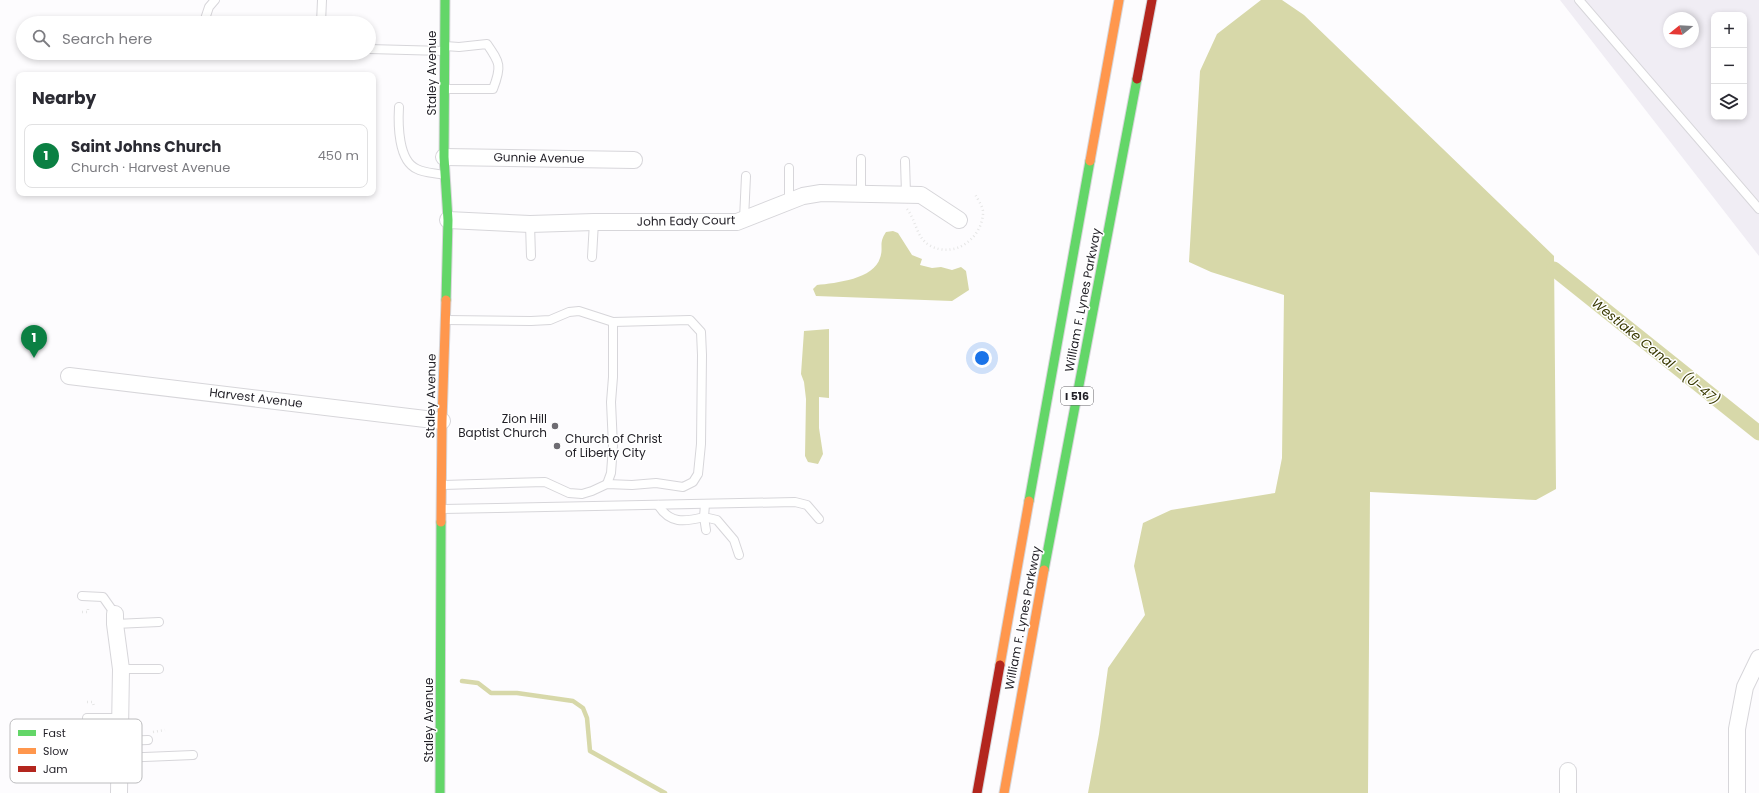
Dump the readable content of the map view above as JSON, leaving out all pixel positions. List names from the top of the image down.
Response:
{
  "streets": {
    "main road": ["Staley Avenue", "William F. Lynes Parkway", "I 516"],
    "street": ["Gunnie Avenue", "John Eady Court", "Harvest Avenue"]
  },
  "crossings": [
    ["Staley Avenue", "Gunnie Avenue"],
    ["Staley Avenue", "John Eady Court"],
    ["Staley Avenue", "Harvest Avenue"]
  ],
  "water": ["Westlake Canal - (U-47)"],
  "places": ["Zion Hill Baptist Church", "Church of Christ of Liberty City"],
  "legend": ["Fast", "Slow", "Jam"],
  "north": "left",
  "page": {
    "map_buttons": ["+", "−"],
    "search": "Search here",
    "heading": "Nearby",
    "list": [
      {
        "mark": "1",
        "name": "Saint Johns Church",
        "note": "Church · Harvest Avenue",
        "value": "450 m"
      }
    ],
    "pins": "1"
  }
}
